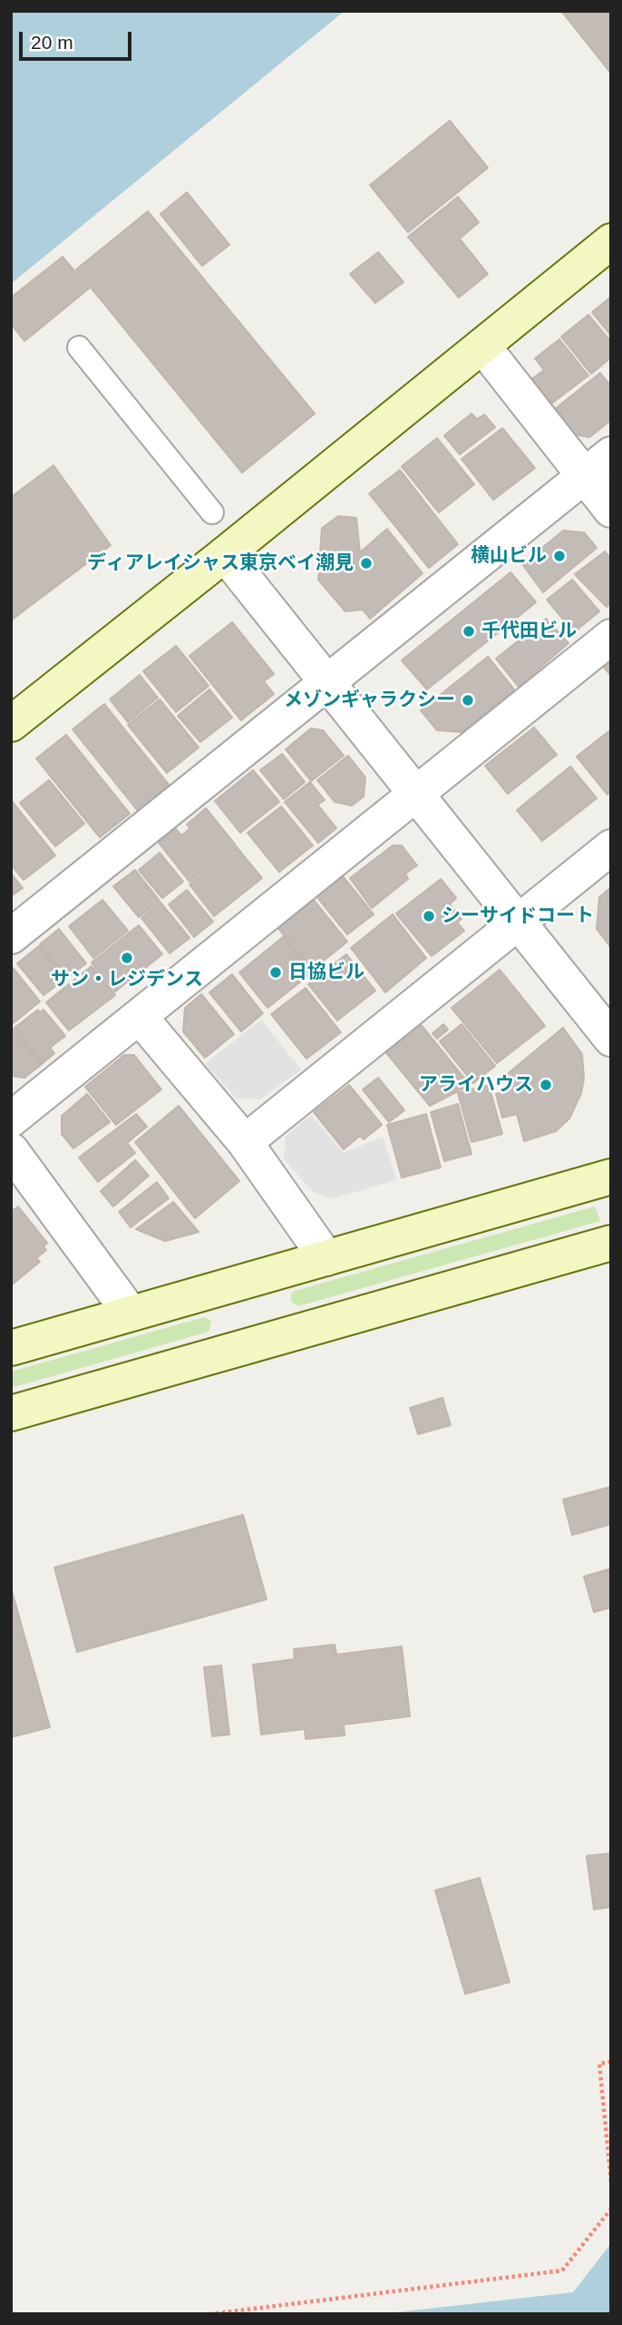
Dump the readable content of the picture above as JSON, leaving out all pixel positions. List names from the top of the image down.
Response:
{
  "places": [
    "横山ビル",
    "ディアレイシャス東京ベイ潮見",
    "千代田ビル",
    "メゾンギャラクシー",
    "シーサイドコート",
    "サン・レジデンス",
    "日協ビル",
    "アライハウス"
  ],
  "scale_bar": "20 m"
}
